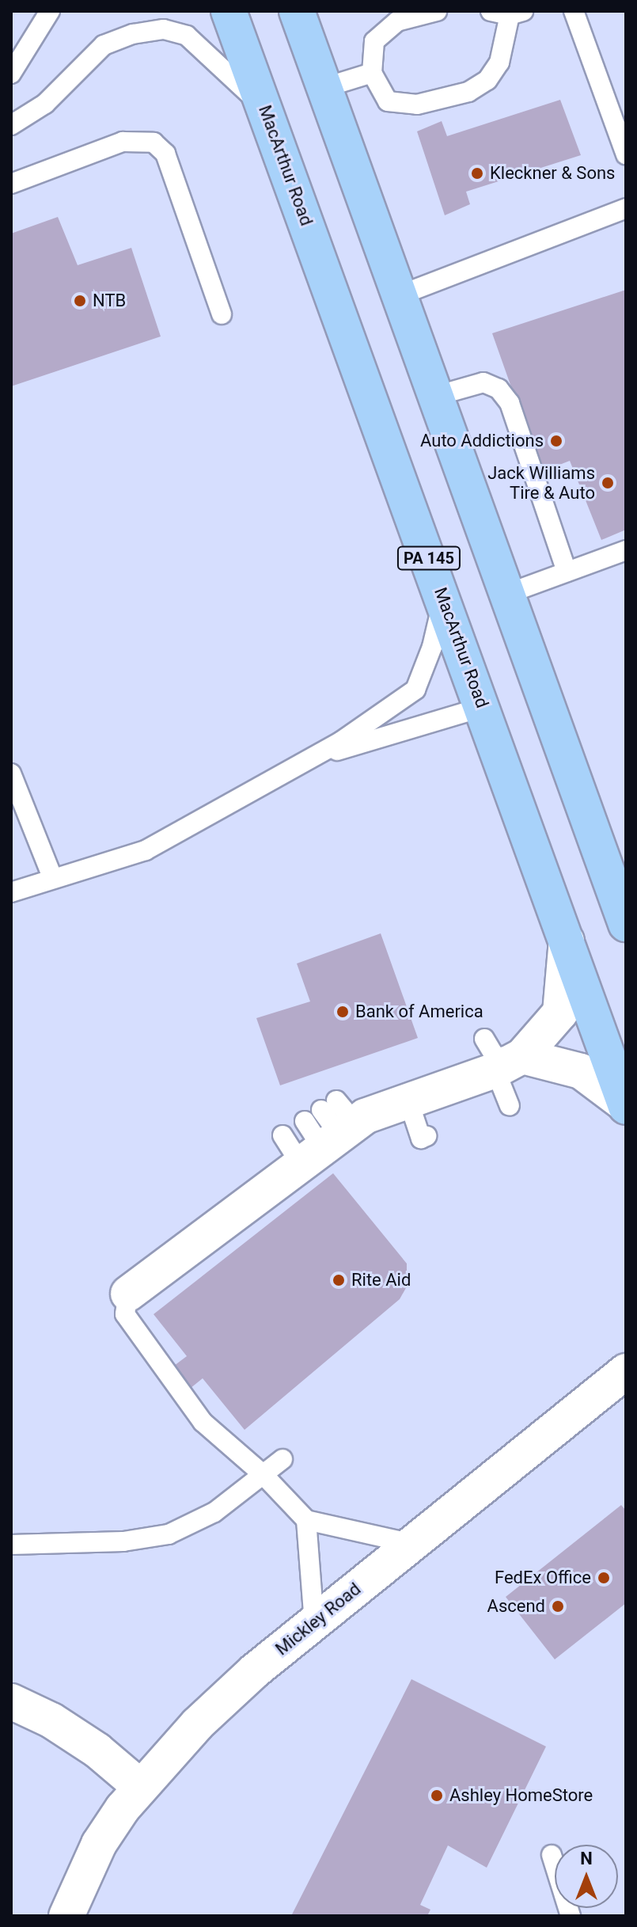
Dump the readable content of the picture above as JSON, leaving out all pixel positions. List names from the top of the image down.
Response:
{
  "streets": {
    "highway": ["MacArthur Road", "PA 145"],
    "street": ["Mickley Road"]
  },
  "places": [
    "Kleckner & Sons",
    "NTB",
    "Auto Addictions",
    "Jack Williams Tire & Auto",
    "Bank of America",
    "Rite Aid",
    "FedEx Office",
    "Ascend",
    "Ashley HomeStore"
  ],
  "north": "top"
}
